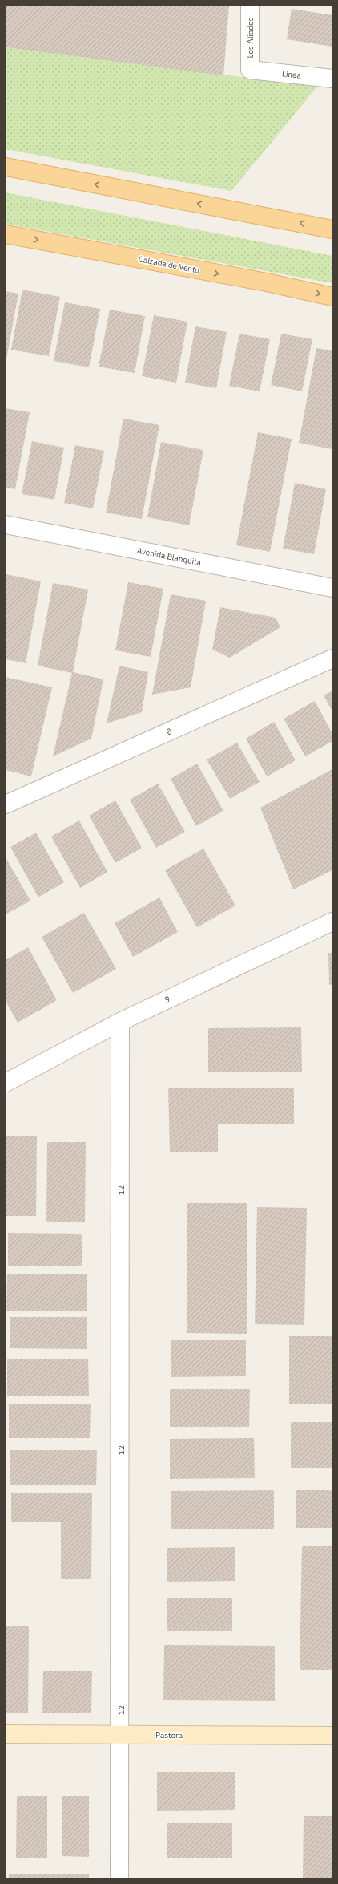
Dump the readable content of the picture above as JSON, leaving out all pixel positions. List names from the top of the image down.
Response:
{
  "streets": {
    "main road": ["Calzada de Vento"],
    "street": [
      "Los Aliados",
      "Línea",
      "Avenida Blanquita",
      "8",
      "9",
      "12",
      "Pastora"
    ]
  },
  "crossings": [
    ["Los Aliados", "Línea"],
    ["9", "12"],
    ["12", "Pastora"]
  ]
}
